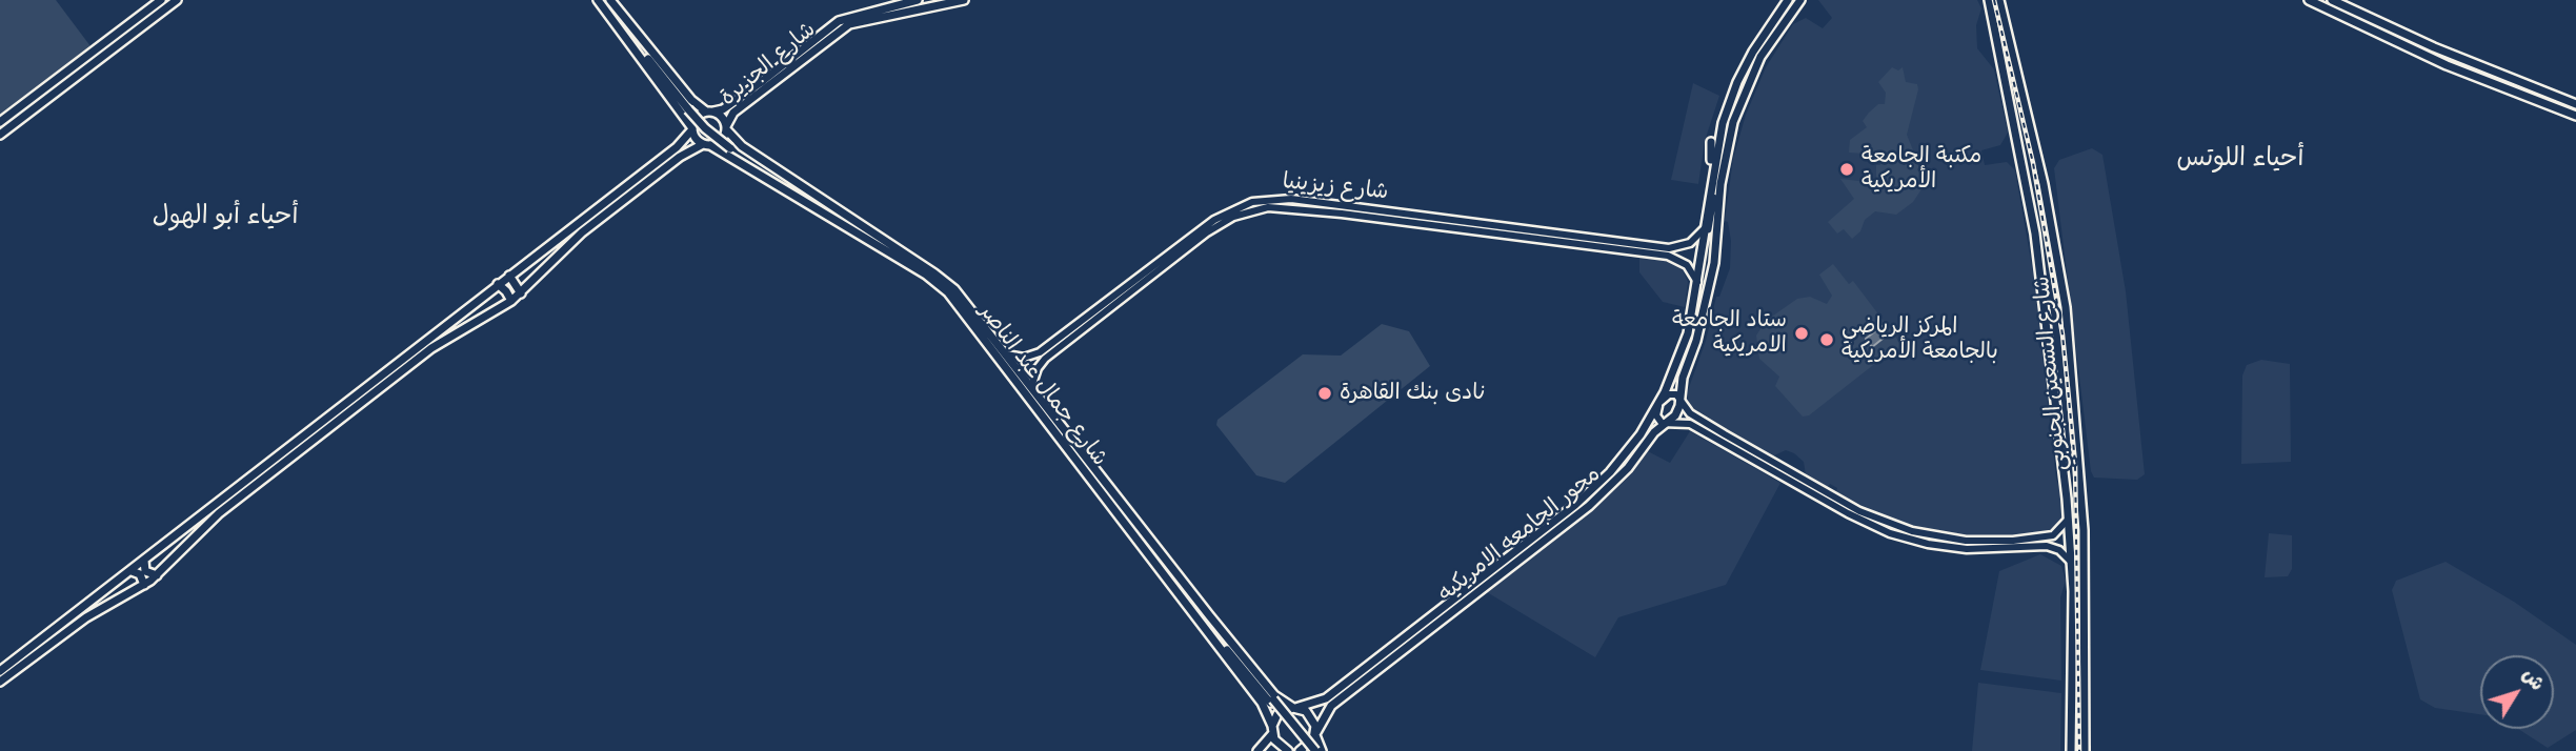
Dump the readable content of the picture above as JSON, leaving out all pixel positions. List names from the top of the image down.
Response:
{
  "streets": {
    "main road": [
      "شارع الجزيرة",
      "شارع زيزينيا",
      "شارع التسعين الجنوبي",
      "شارع جمال عبد الناصر",
      "محور الجامعه الامريكيه"
    ]
  },
  "districts": ["أحياء اللوتس", "أحياء أبو الهول"],
  "places": [
    "مكتبة الجامعة الأمريكية",
    "ستاد الجامعة الامريكية",
    "المركز الرياضي بالجامعة الأمريكية",
    "نادى بنك القاهرة"
  ],
  "north": "top right"
}
